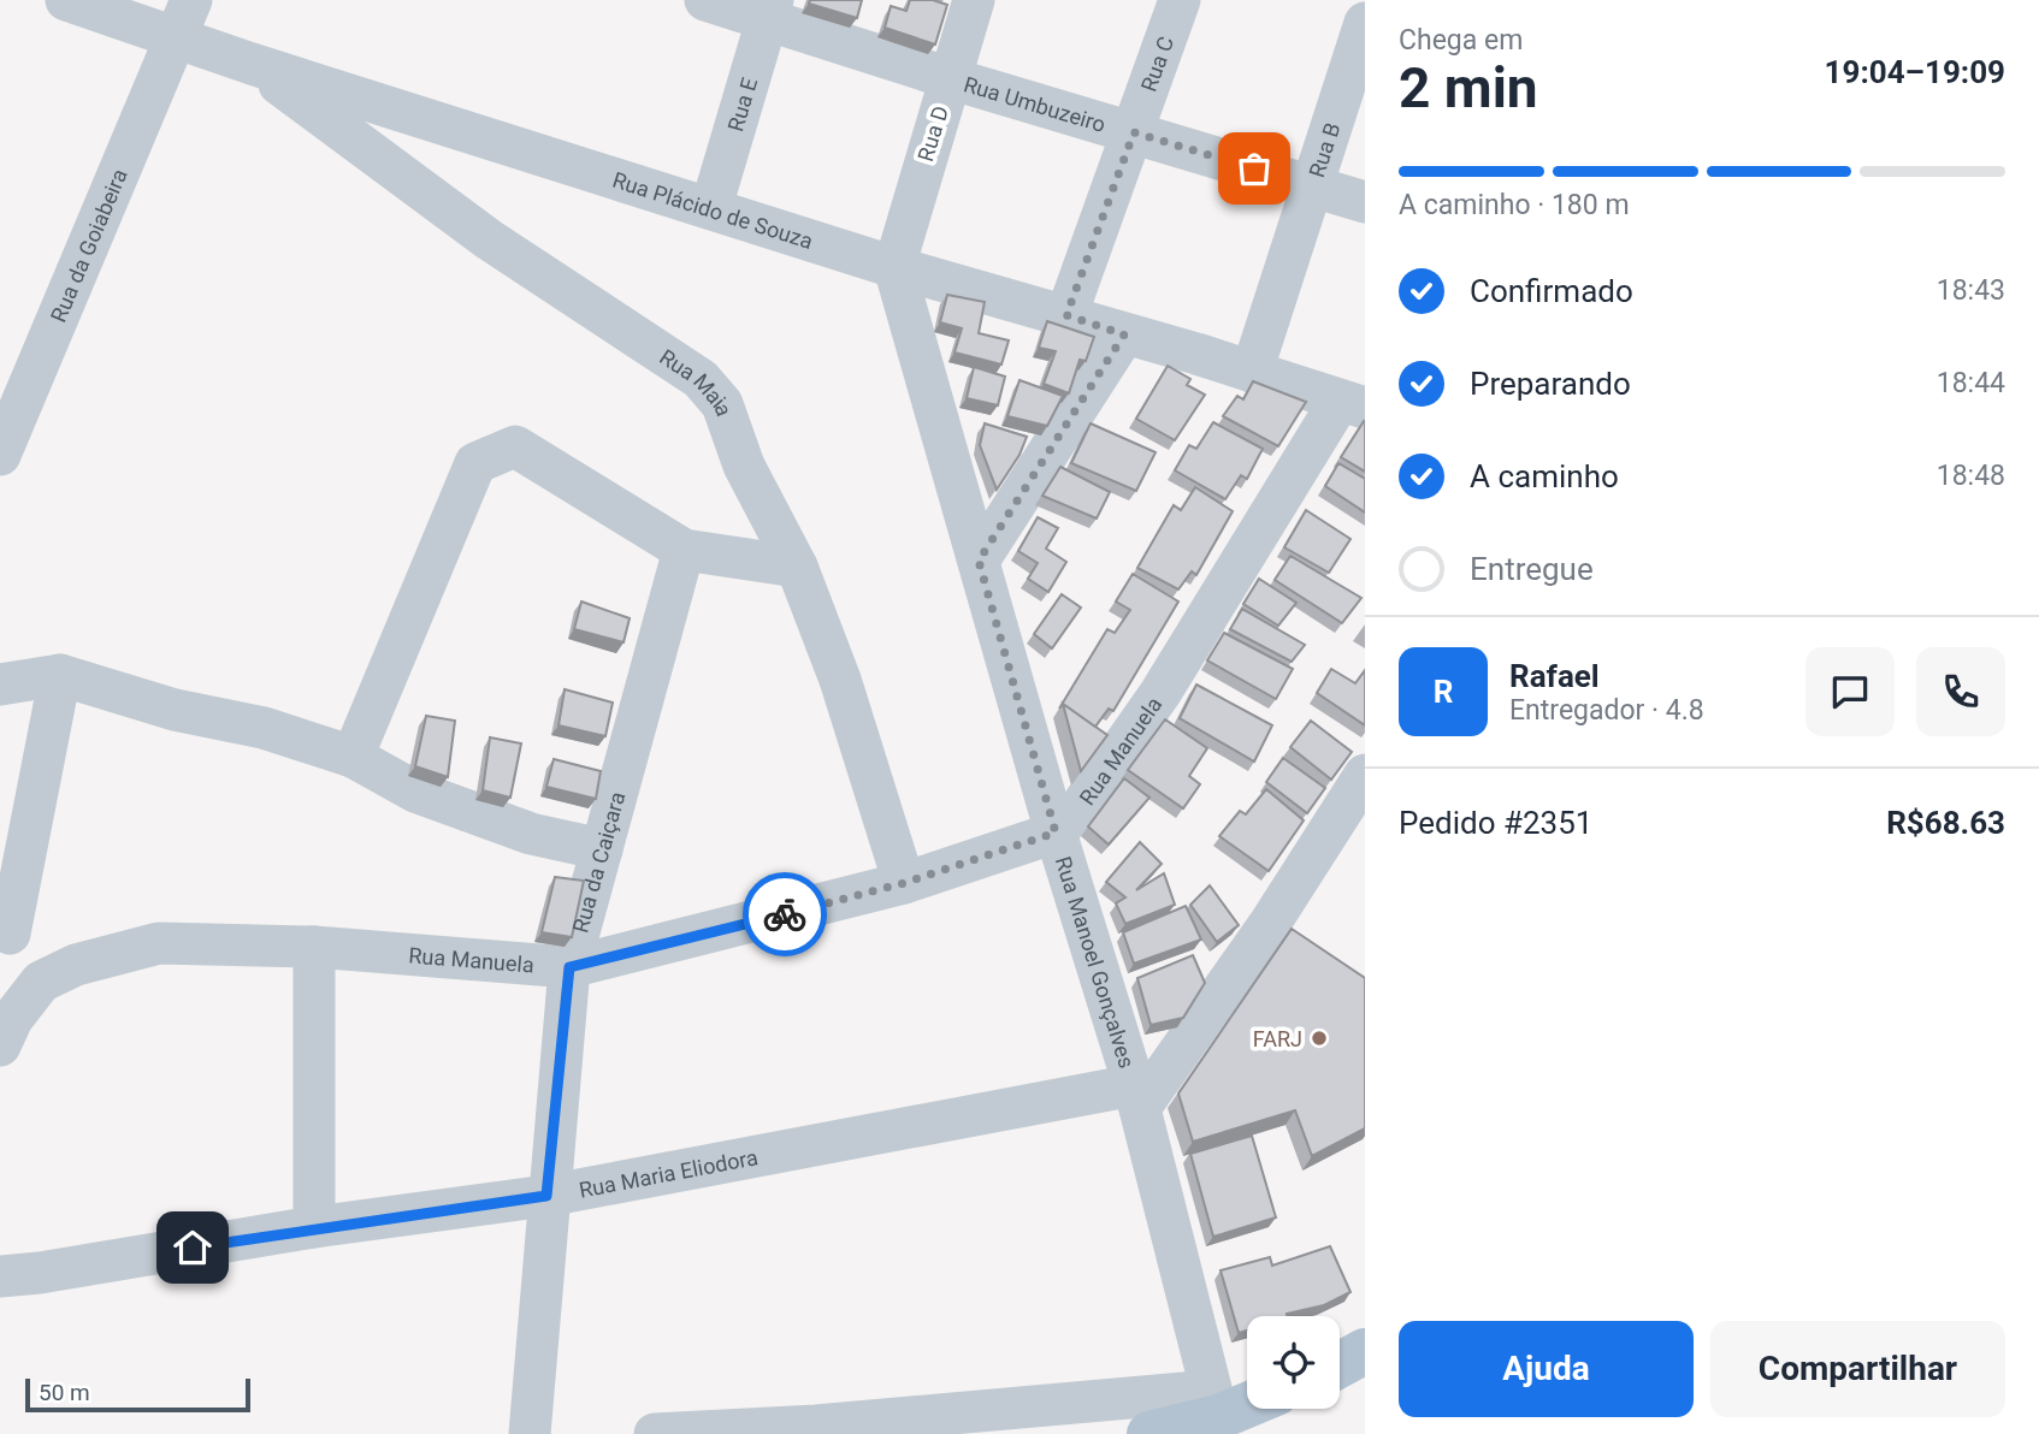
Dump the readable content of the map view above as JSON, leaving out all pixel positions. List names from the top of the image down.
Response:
{
  "streets": {
    "street": [
      "Rua C",
      "Rua E",
      "Rua Umbuzeiro",
      "Rua D",
      "Rua B",
      "Rua Plácido de Souza",
      "Rua da Goiabeira",
      "Rua Maia",
      "Rua Manuela",
      "Rua da Caiçara",
      "Rua Manoel Gonçalves",
      "Rua Maria Eliodora"
    ]
  },
  "crossings": [
    ["Rua C", "Rua Umbuzeiro"],
    ["Rua C", "Rua Plácido de Souza"],
    ["Rua E", "Rua Umbuzeiro"],
    ["Rua E", "Rua Plácido de Souza"],
    ["Rua Umbuzeiro", "Rua D"],
    ["Rua Umbuzeiro", "Rua B"],
    ["Rua D", "Rua Plácido de Souza"],
    ["Rua D", "Rua Manoel Gonçalves"],
    ["Rua B", "Rua Plácido de Souza"],
    ["Rua Plácido de Souza", "Rua da Goiabeira"],
    ["Rua Plácido de Souza", "Rua Maia"],
    ["Rua Plácido de Souza", "Rua Manuela"],
    ["Rua Plácido de Souza", "Rua Manoel Gonçalves"],
    ["Rua Maia", "Rua Manuela"],
    ["Rua Manuela", "Rua da Caiçara"],
    ["Rua Manuela", "Rua Manoel Gonçalves"],
    ["Rua da Caiçara", "Rua Maria Eliodora"],
    ["Rua Manoel Gonçalves", "Rua Maria Eliodora"]
  ],
  "places": ["FARJ"],
  "scale_bar": "50 m",
  "page": {
    "heading": ["2 min", "Chega em", "19:04–19:09"],
    "panel": [
      "Rafael",
      "Entregador · 4.8",
      "Pedido #2351",
      "R$68.63"
    ],
    "bar": "A caminho · 180 m",
    "list": [
      ["Confirmado", "18:43"],
      ["Preparando", "18:44"],
      ["A caminho", "18:48"],
      "Entregue"
    ],
    "round": "R",
    "buttons": ["Ajuda", "Compartilhar"],
    "scale": "50 m"
  }
}
